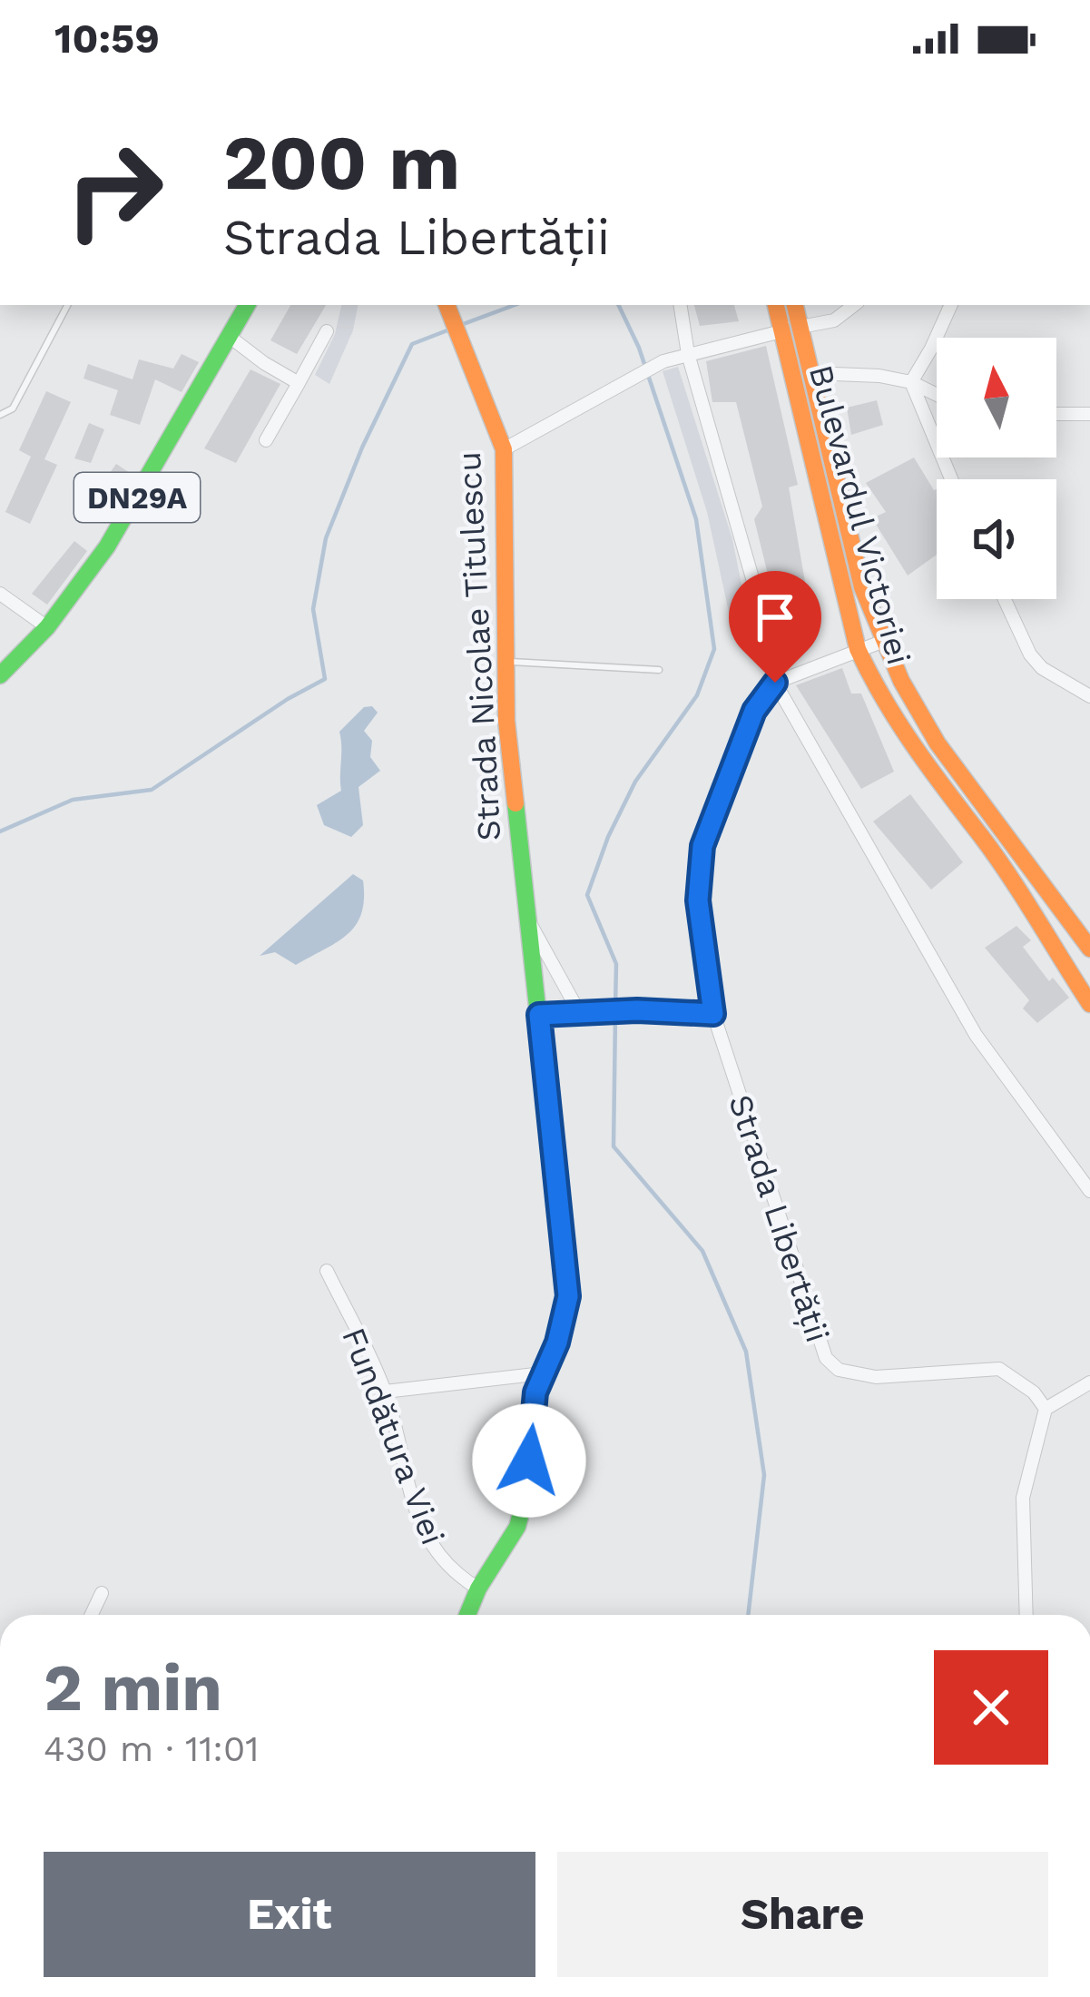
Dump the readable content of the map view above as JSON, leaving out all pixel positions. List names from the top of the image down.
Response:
{
  "streets": {
    "main road": ["DN29A", "Bulevardul Victoriei", "Strada Nicolae Titulescu"],
    "street": ["Strada Libertății", "Fundătura Viei"]
  },
  "crossings": [
    ["Strada Nicolae Titulescu", "Fundătura Viei"]
  ],
  "north": "top",
  "page": {
    "status": "10:59",
    "turn": ["200 m", "Strada Libertății"],
    "heading": ["2 min", "430 m · 11:01"],
    "buttons": ["Exit", "Share"]
  }
}
